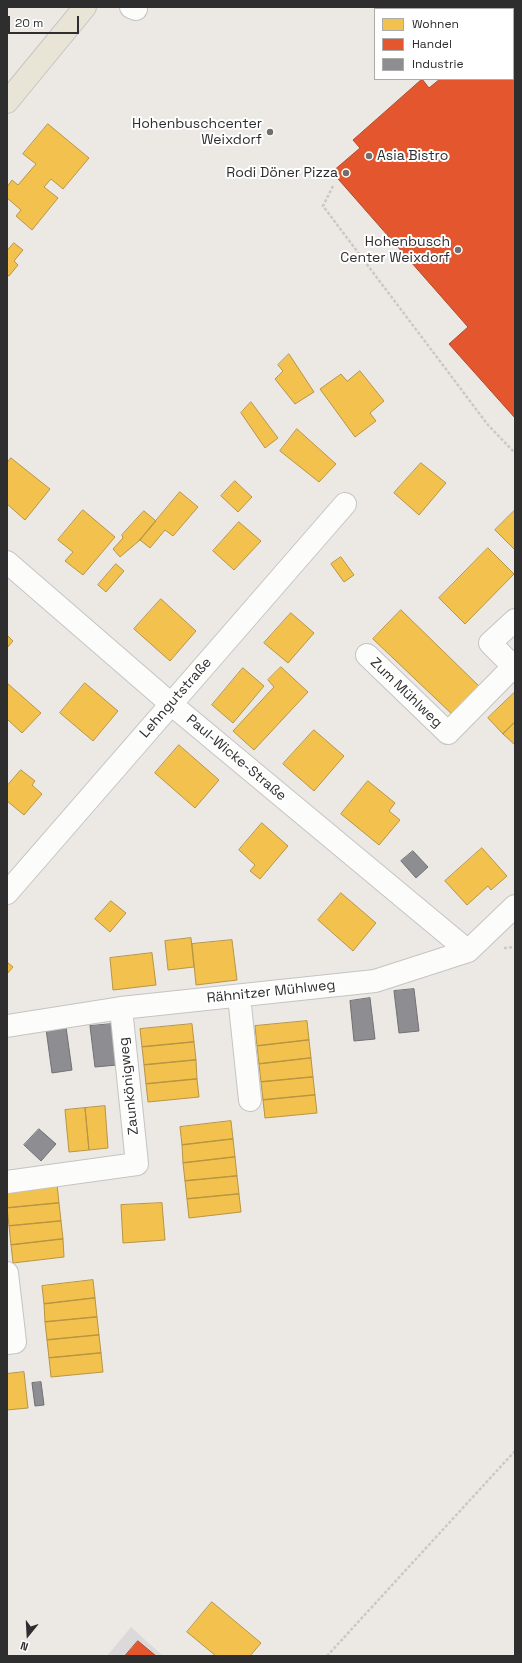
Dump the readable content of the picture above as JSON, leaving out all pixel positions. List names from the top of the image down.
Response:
{
  "streets": {
    "street": [
      "Zum Mühlweg",
      "Lehngutstraße",
      "Paul-Wicke-Straße",
      "Rähnitzer Mühlweg",
      "Zaunkönigweg"
    ]
  },
  "crossings": [
    ["Lehngutstraße", "Paul-Wicke-Straße"],
    ["Paul-Wicke-Straße", "Rähnitzer Mühlweg"],
    ["Rähnitzer Mühlweg", "Zaunkönigweg"]
  ],
  "places": [
    "Hohenbuschcenter Weixdorf",
    "Asia Bistro",
    "Rodi Döner Pizza",
    "Hohenbusch Center Weixdorf"
  ],
  "legend": ["Wohnen", "Handel", "Industrie"],
  "scale_bar": "20 m",
  "north": "bottom"
}
